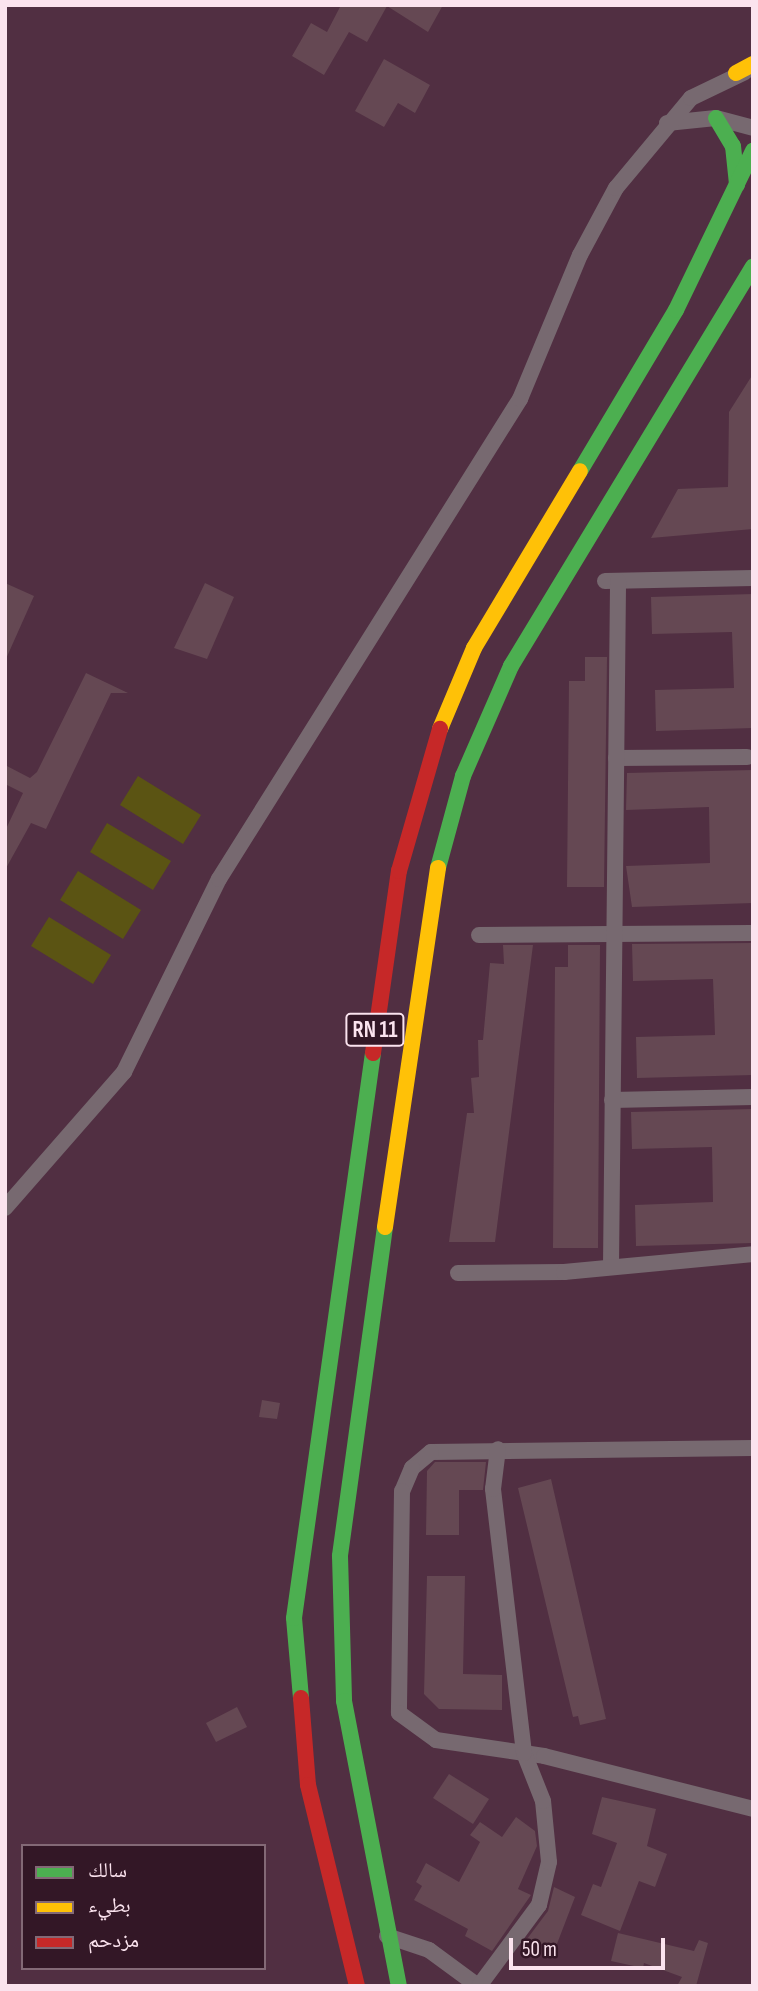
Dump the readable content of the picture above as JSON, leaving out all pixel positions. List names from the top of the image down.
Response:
{
  "streets": {
    "main road": ["RN 11"]
  },
  "legend": ["سالك", "بطيء", "مزدحم"],
  "scale_bar": "50 m"
}
